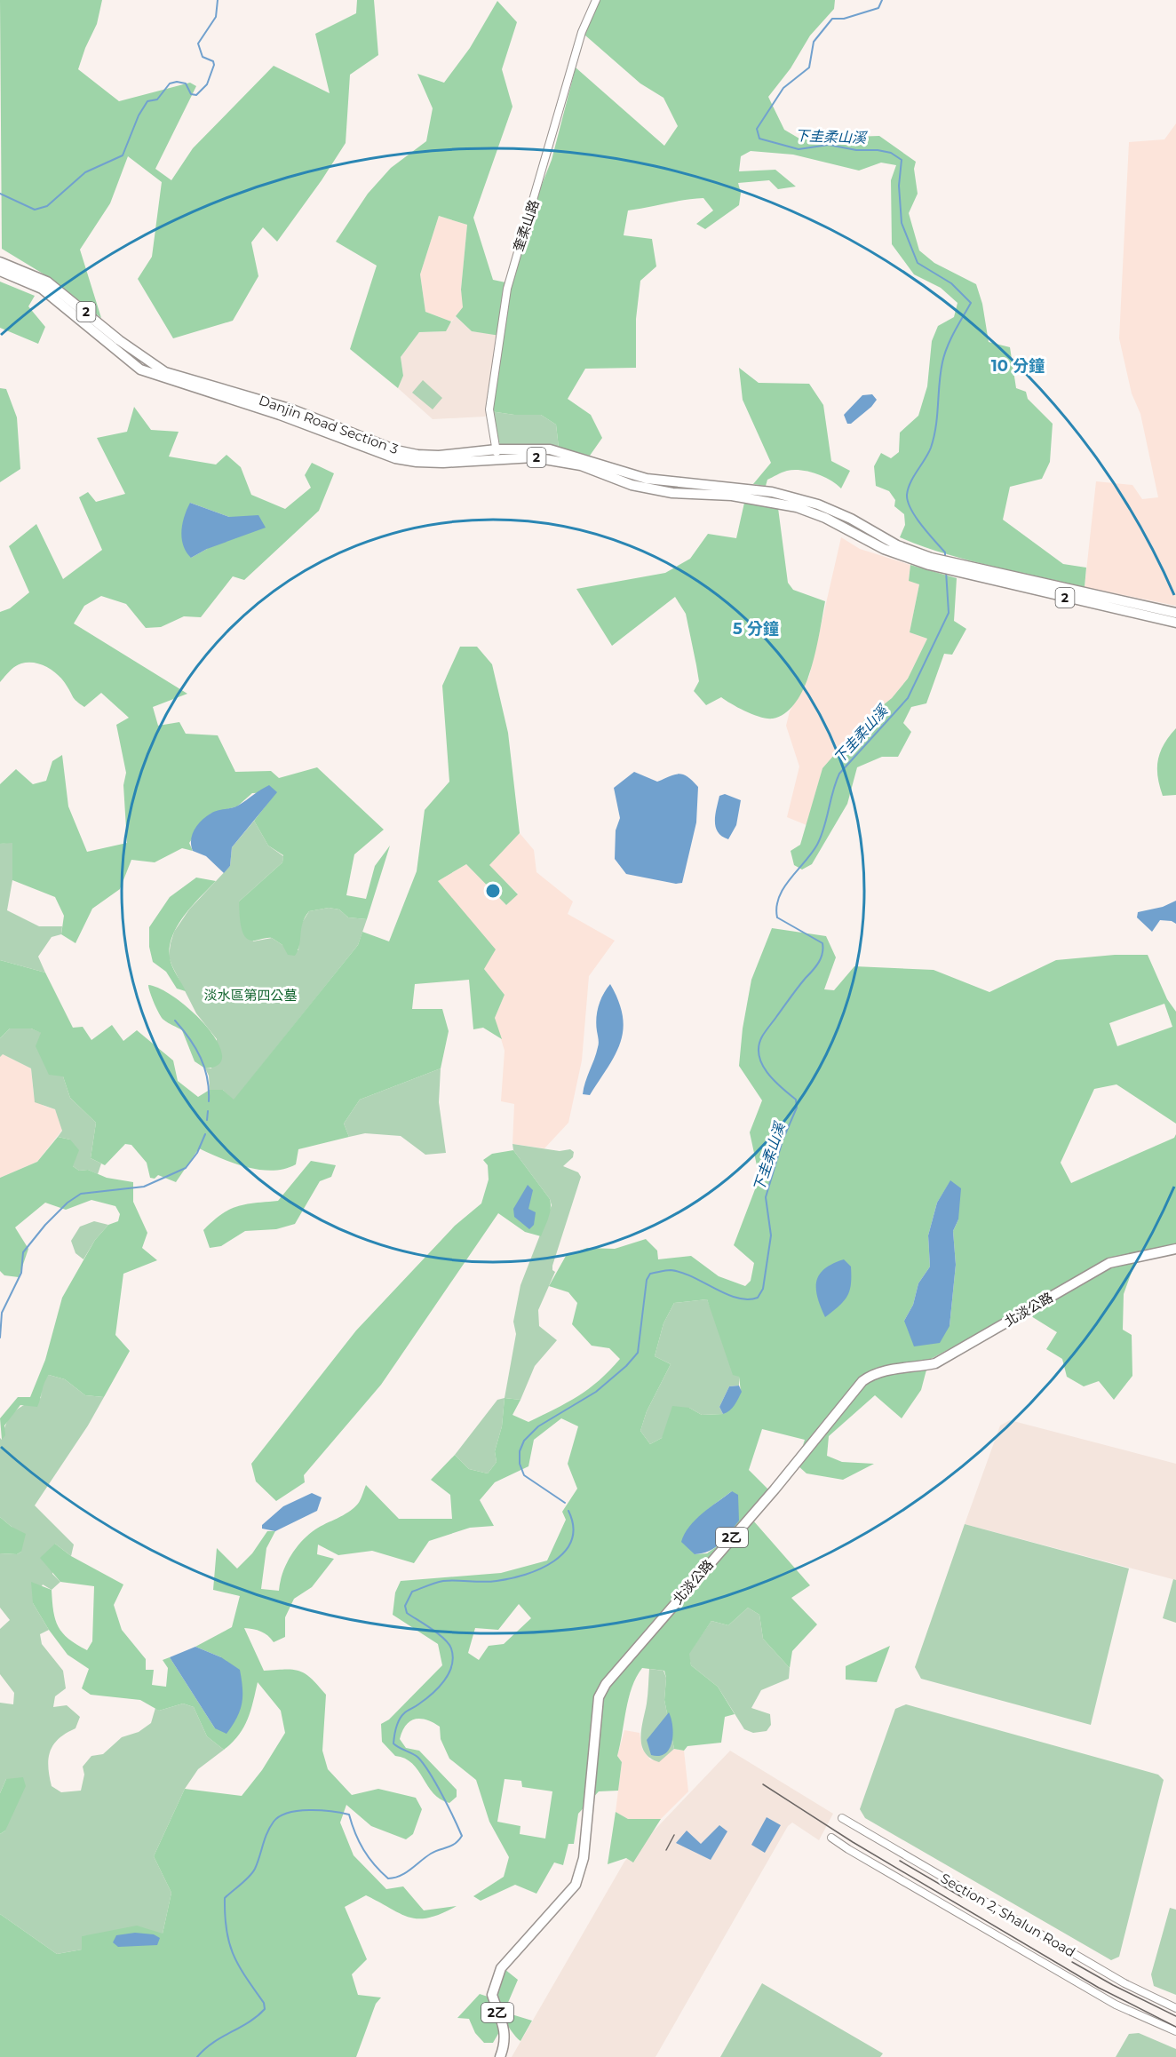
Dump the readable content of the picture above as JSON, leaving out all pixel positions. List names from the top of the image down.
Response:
{
  "streets": {
    "main road": [
      "2",
      "Danjin Road Section 3",
      "北淡公路",
      "2乙"
    ],
    "street": ["奎柔山路", "Section 2, Shalun Road"]
  },
  "crossings": [
    ["奎柔山路", "Danjin Road Section 3"],
    ["2", "Danjin Road Section 3"]
  ],
  "water": ["下圭柔山溪"],
  "parks": ["淡水區第四公墓"],
  "rings": ["10 分鐘", "5 分鐘"]
}
